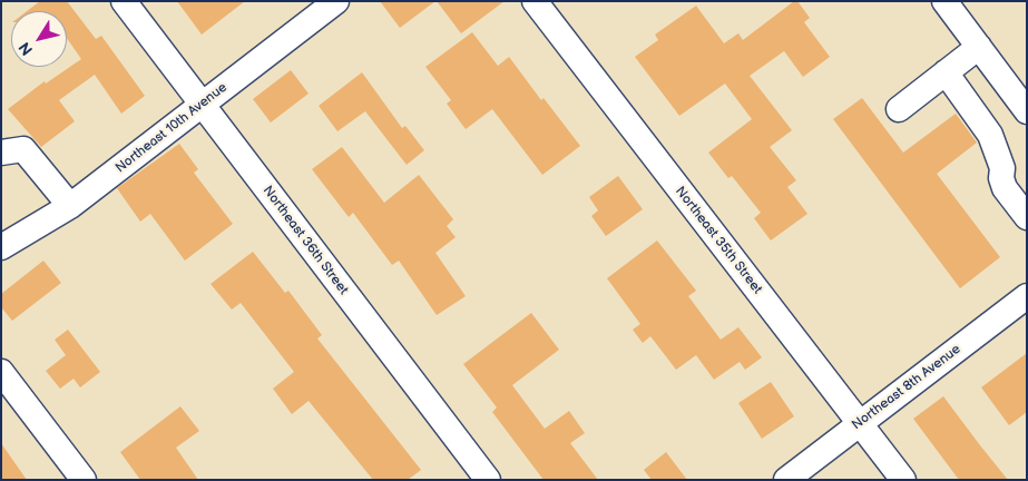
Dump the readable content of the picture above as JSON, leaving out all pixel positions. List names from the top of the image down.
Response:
{
  "streets": {
    "street": [
      "Northeast 10th Avenue",
      "Northeast 36th Street",
      "Northeast 35th Street",
      "Northeast 8th Avenue"
    ]
  },
  "crossings": [
    ["Northeast 10th Avenue", "Northeast 36th Street"],
    ["Northeast 35th Street", "Northeast 8th Avenue"]
  ],
  "north": "bottom left"
}
